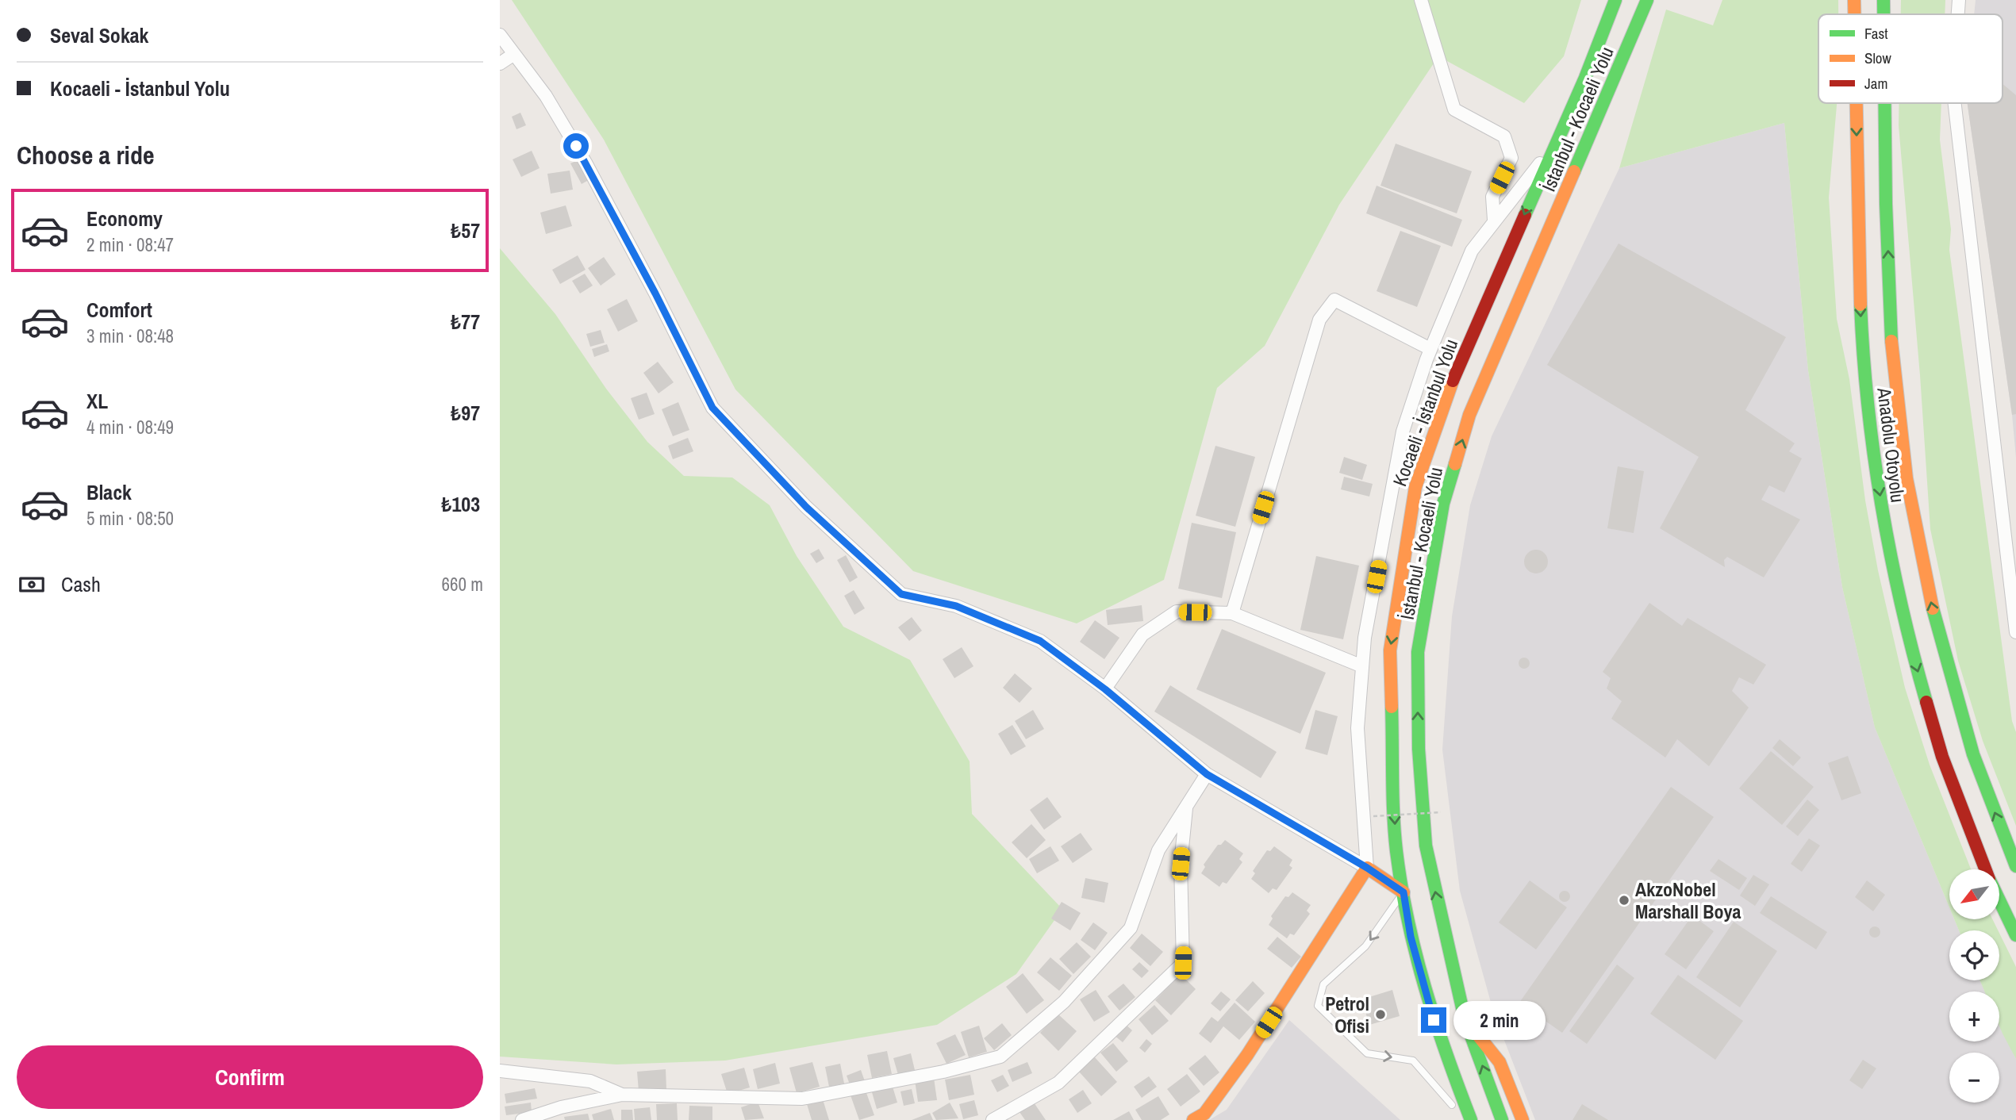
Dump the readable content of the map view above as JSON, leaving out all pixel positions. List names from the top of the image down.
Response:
{
  "streets": {
    "main road": ["İstanbul - Kocaeli Yolu", "Kocaeli - İstanbul Yolu", "Anadolu Otoyolu"]
  },
  "one_way": ["İstanbul - Kocaeli Yolu", "Kocaeli - İstanbul Yolu"],
  "places": ["AkzoNobel Marshall Boya", "Petrol Ofisi"],
  "legend": ["Fast", "Slow", "Jam"],
  "north": "bottom left",
  "page": {
    "banner": ["Seval Sokak", "Kocaeli - İstanbul Yolu"],
    "heading": "Choose a ride",
    "list": [
      {
        "name": "Economy",
        "note": "2 min · 08:47",
        "value": "₺57"
      },
      {
        "name": "Comfort",
        "note": "3 min · 08:48",
        "value": "₺77"
      },
      {
        "name": "XL",
        "note": "4 min · 08:49",
        "value": "₺97"
      },
      {
        "name": "Black",
        "note": "5 min · 08:50",
        "value": "₺103"
      }
    ],
    "pay": ["Cash", "660 m"],
    "map_buttons": ["+", "−"],
    "bubble": "2 min",
    "buttons": "Confirm"
  }
}
